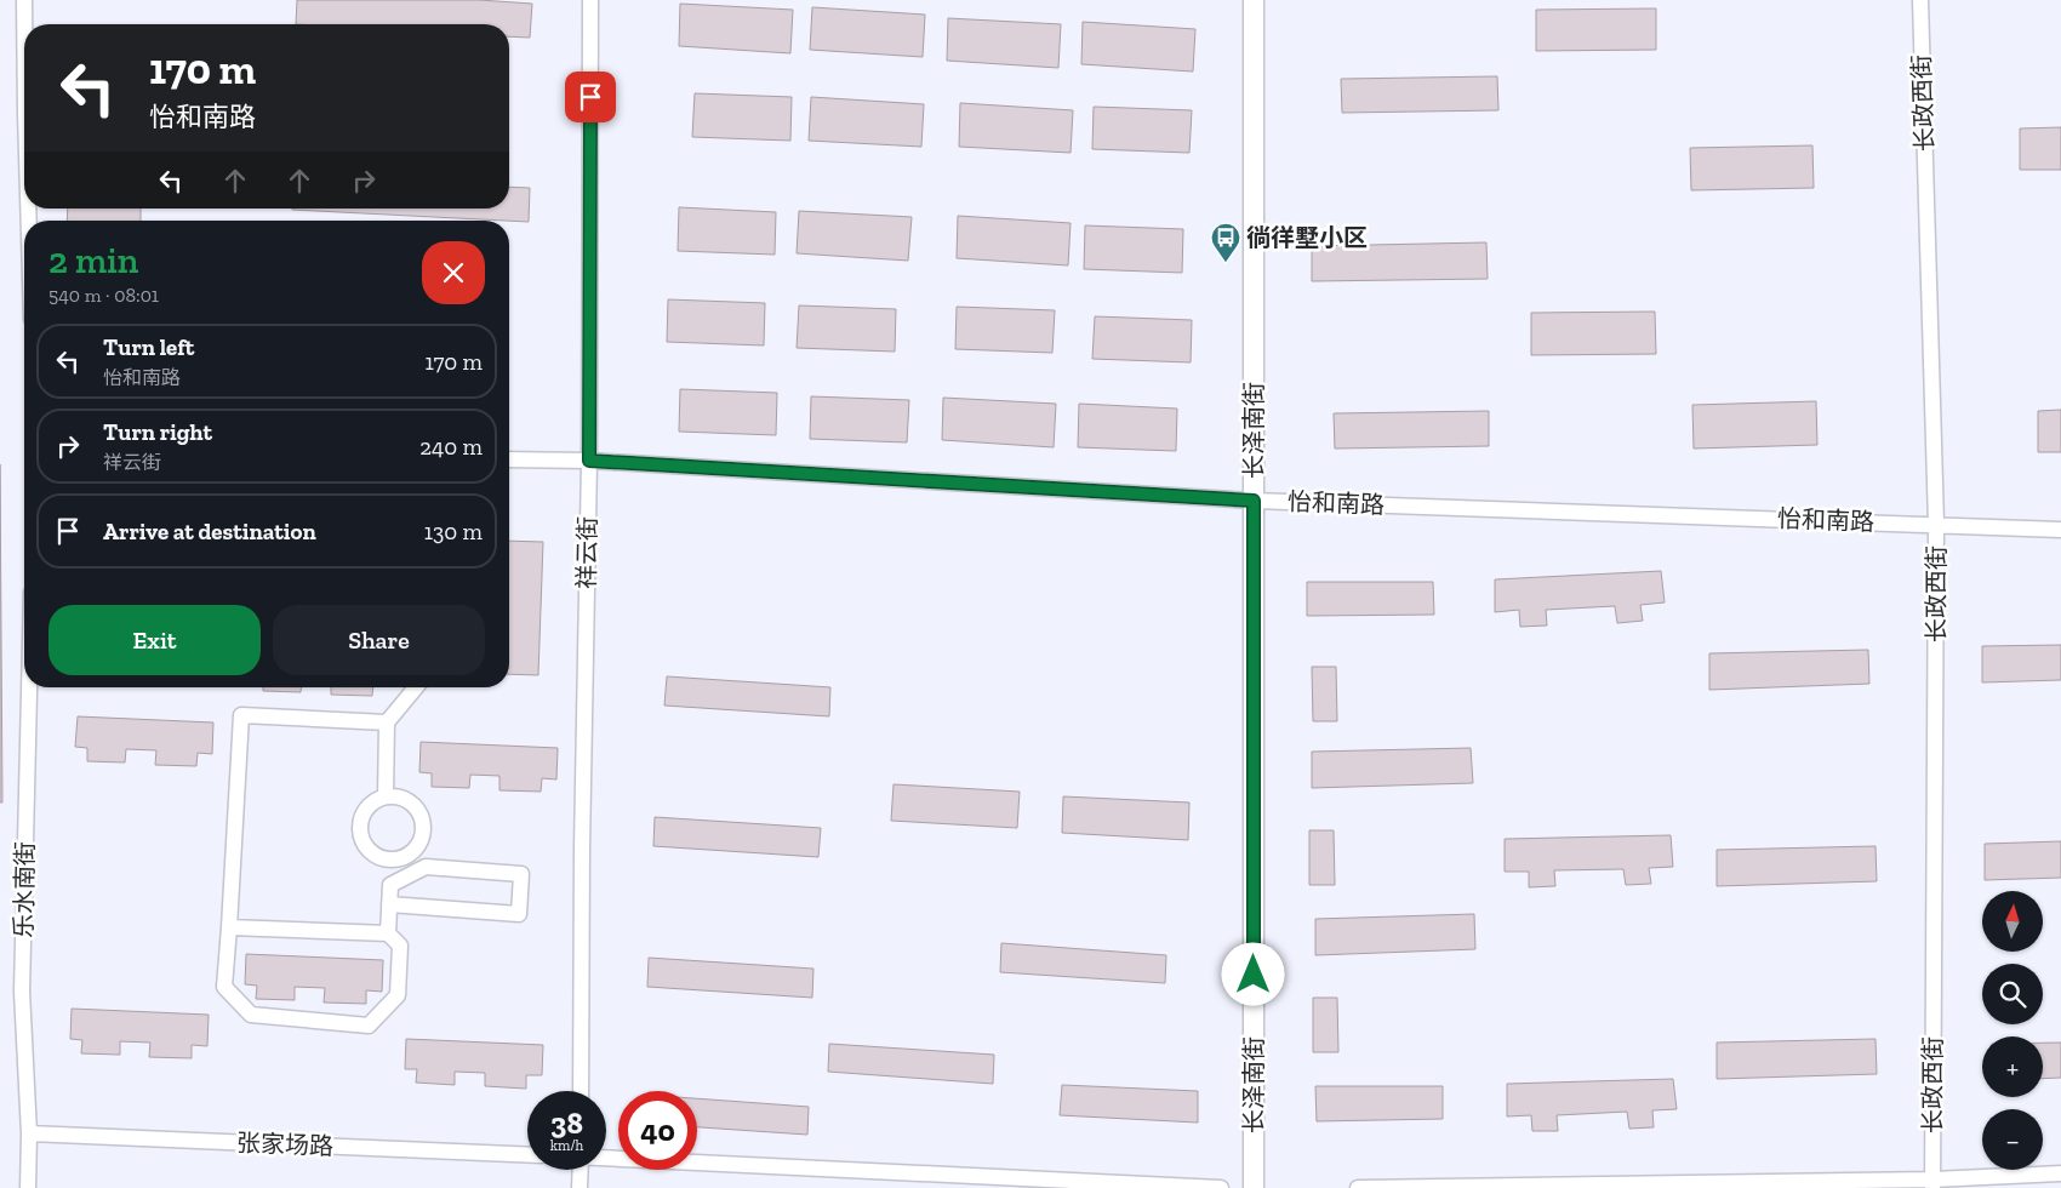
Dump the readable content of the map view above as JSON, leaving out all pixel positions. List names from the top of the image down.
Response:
{
  "streets": {
    "street": [
      "长政西街",
      "长泽南街",
      "怡和南路",
      "祥云街",
      "乐水南街",
      "张家场路"
    ]
  },
  "crossings": [
    ["长政西街", "怡和南路"],
    ["长泽南街", "怡和南路"],
    ["怡和南路", "祥云街"],
    ["乐水南街", "张家场路"]
  ],
  "places": {
    "bus stop": ["徜徉墅小区"]
  },
  "north": "top",
  "page": {
    "turn": ["170 m", "怡和南路"],
    "heading": ["2 min", "540 m · 08:01"],
    "list": [
      {
        "name": "Turn left",
        "note": "怡和南路",
        "value": "170 m"
      },
      {
        "name": "Turn right",
        "note": "祥云街",
        "value": "240 m"
      },
      {
        "name": "Arrive at destination",
        "value": "130 m"
      }
    ],
    "buttons": ["Exit", "Share"],
    "map_buttons": ["+", "−"],
    "speed": "38 km/h",
    "limit": "40"
  }
}
